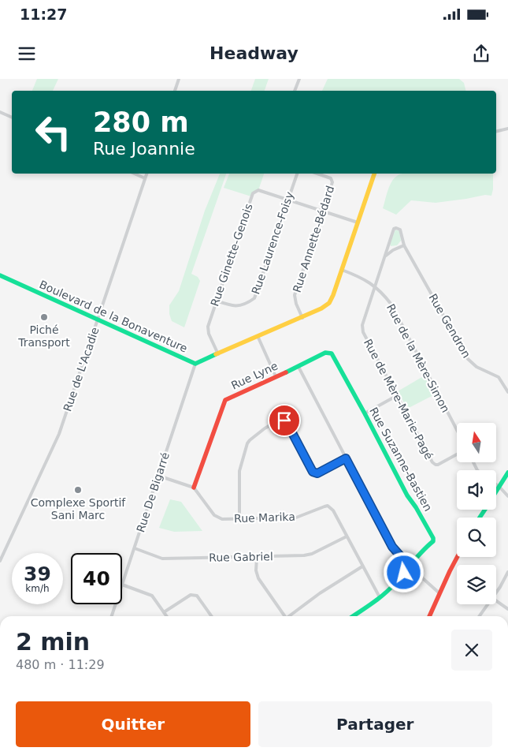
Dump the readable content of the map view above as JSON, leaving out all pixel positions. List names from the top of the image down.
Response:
{
  "streets": {
    "street": [
      "Rue Annette-Bédard",
      "Rue Laurence-Foisy",
      "Rue Ginette-Genois",
      "Boulevard de la Bonaventure",
      "Rue Gendron",
      "Rue de la Mère-Simon",
      "Rue de L'Acadie",
      "Rue Lyne",
      "Rue de Mère-Marie-Pagé",
      "Rue Suzanne-Bastien",
      "Rue De Bigarré",
      "Rue Marika",
      "Rue Gabriel"
    ]
  },
  "crossings": [
    ["Rue Annette-Bédard", "Rue Ginette-Genois"],
    ["Rue Annette-Bédard", "Boulevard de la Bonaventure"],
    ["Rue Laurence-Foisy", "Rue Ginette-Genois"],
    ["Rue Ginette-Genois", "Boulevard de la Bonaventure"],
    ["Boulevard de la Bonaventure", "Rue de la Mère-Simon"],
    ["Boulevard de la Bonaventure", "Rue de L'Acadie"],
    ["Boulevard de la Bonaventure", "Rue De Bigarré"],
    ["Rue Gendron", "Rue de Mère-Marie-Pagé"],
    ["Rue de la Mère-Simon", "Rue de Mère-Marie-Pagé"],
    ["Rue Lyne", "Rue Suzanne-Bastien"],
    ["Rue Lyne", "Rue Marika"],
    ["Rue De Bigarré", "Rue Gabriel"],
    ["Rue Marika", "Rue Gabriel"]
  ],
  "places": ["Piché Transport", "Complexe Sportif Sani Marc"],
  "north": "top",
  "page": {
    "status": "11:27",
    "header": "Headway",
    "turn": ["280 m", "Rue Joannie"],
    "speed": "39 km/h",
    "limit": "40",
    "heading": ["2 min", "480 m · 11:29"],
    "buttons": ["Quitter", "Partager"]
  }
}
